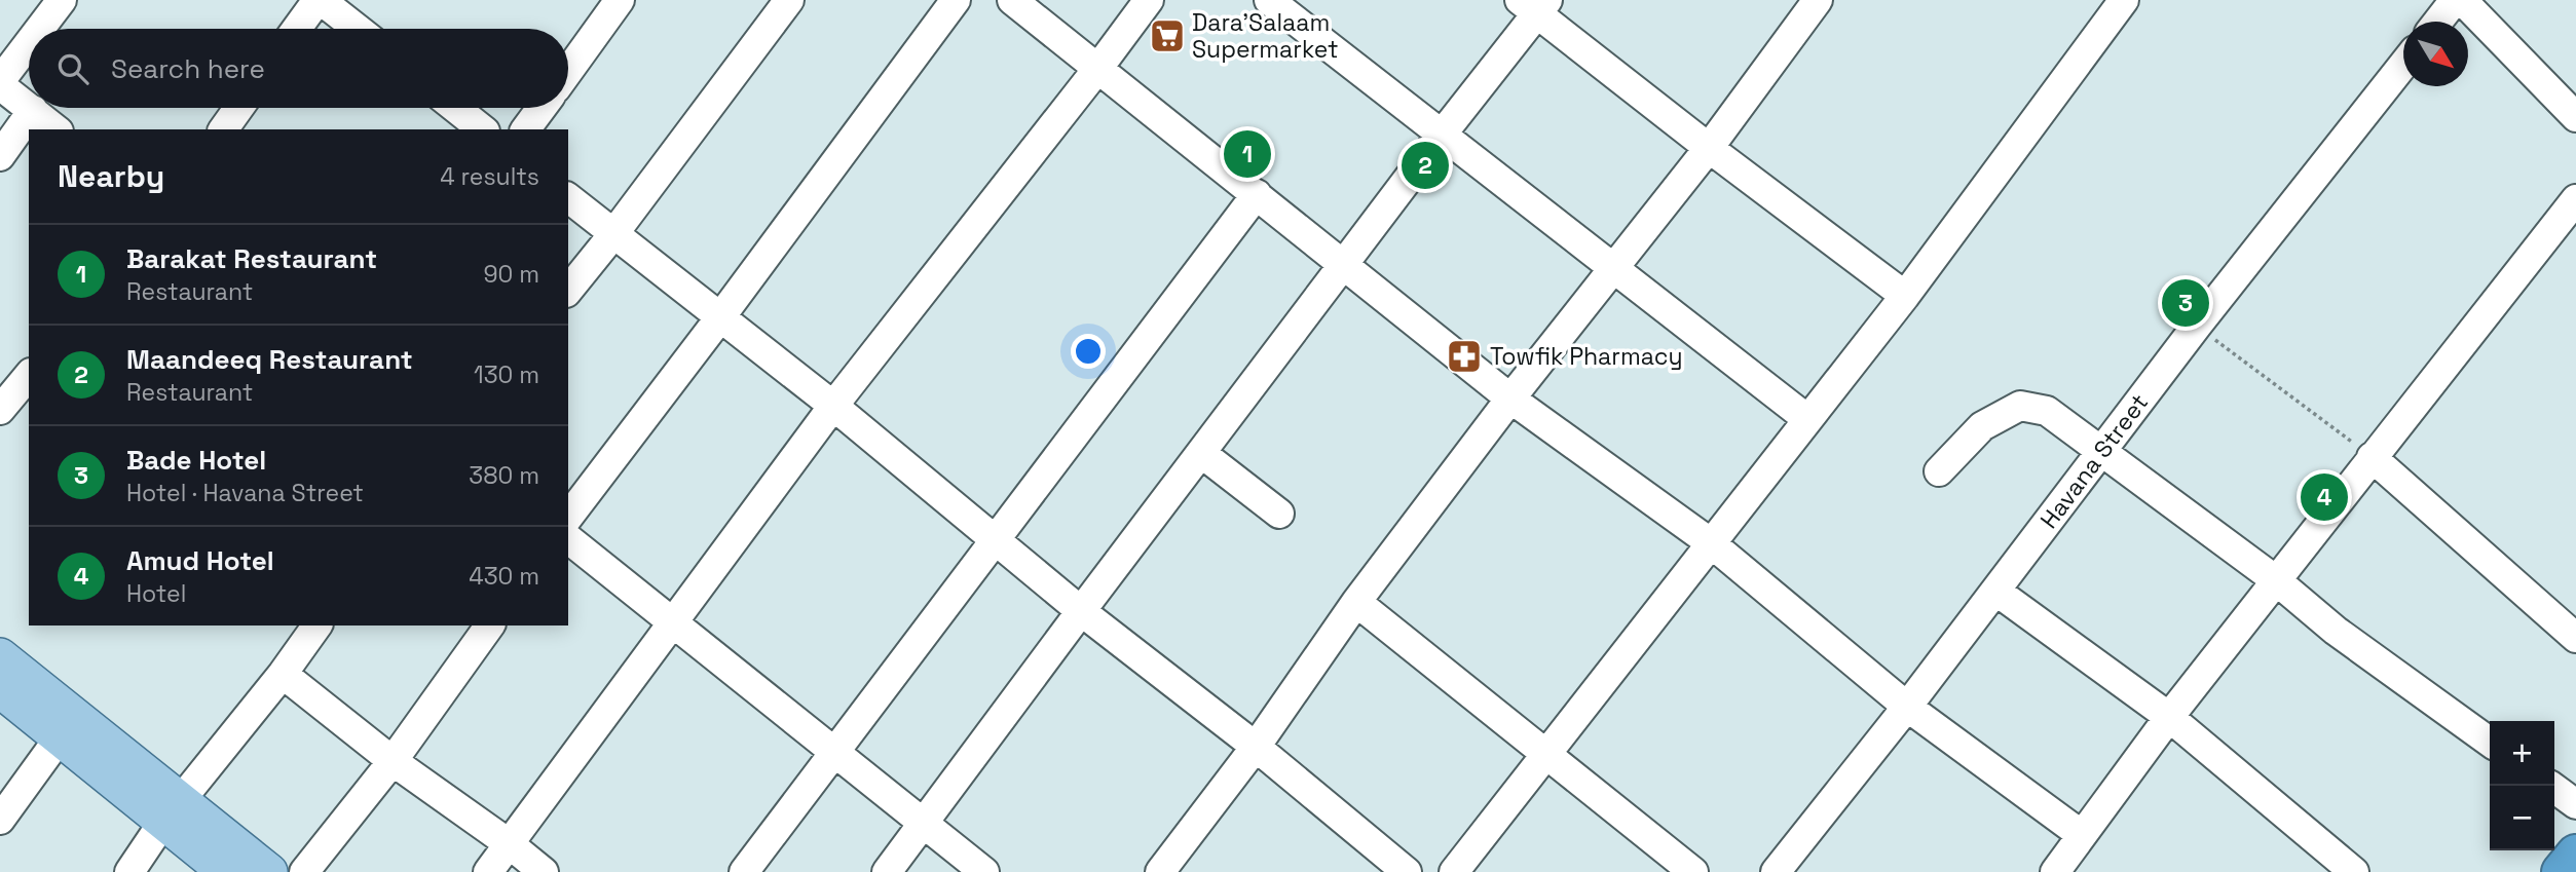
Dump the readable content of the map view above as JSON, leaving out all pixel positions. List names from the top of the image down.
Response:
{
  "streets": {
    "street": ["Havana Street"]
  },
  "places": {
    "supermarket": ["Dara'Salaam Supermarket"],
    "pharmacy": ["Towfik Pharmacy"]
  },
  "north": "bottom right",
  "page": {
    "search": "Search here",
    "pins": [
      "1",
      "2",
      "3",
      "4"
    ],
    "heading": ["Nearby", "4 results"],
    "list": [
      {
        "mark": "1",
        "name": "Barakat Restaurant",
        "note": "Restaurant",
        "value": "90 m"
      },
      {
        "mark": "2",
        "name": "Maandeeq Restaurant",
        "note": "Restaurant",
        "value": "130 m"
      },
      {
        "mark": "3",
        "name": "Bade Hotel",
        "note": "Hotel · Havana Street",
        "value": "380 m"
      },
      {
        "mark": "4",
        "name": "Amud Hotel",
        "note": "Hotel",
        "value": "430 m"
      }
    ],
    "map_buttons": ["+", "−"]
  }
}
